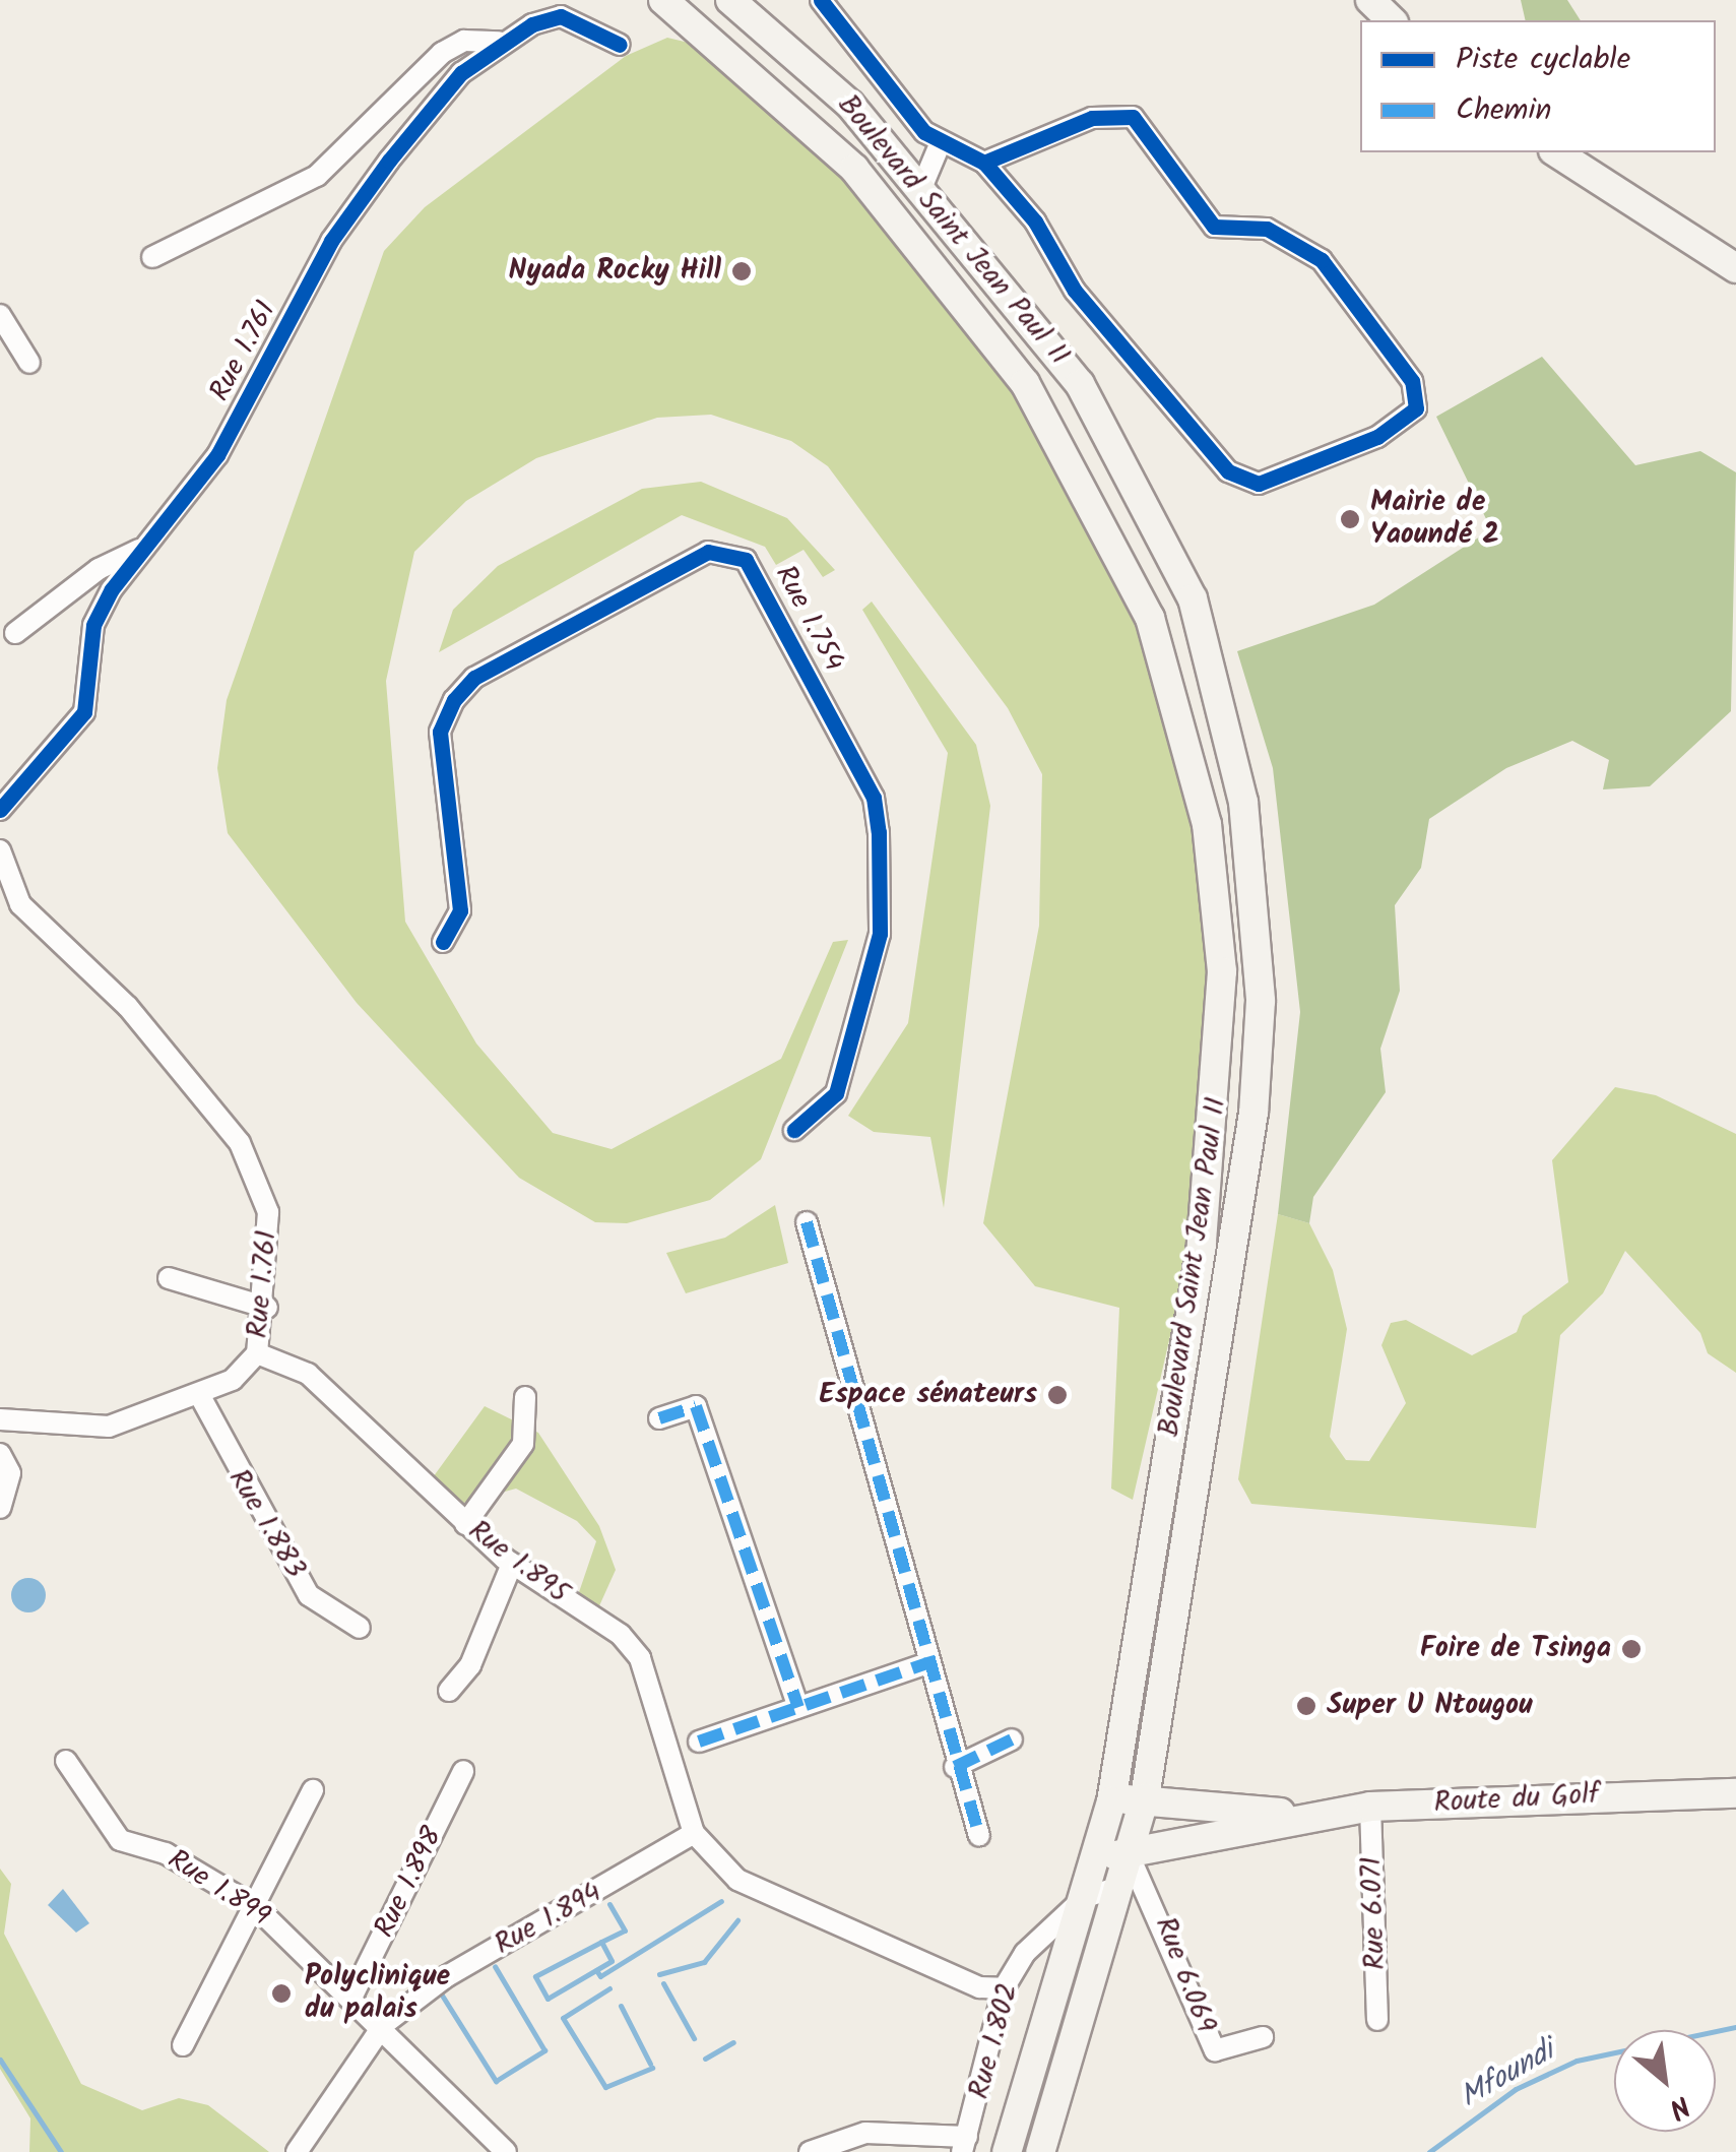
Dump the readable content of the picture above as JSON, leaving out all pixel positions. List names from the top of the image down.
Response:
{
  "streets": {
    "main road": ["Boulevard Saint Jean Paul II", "Route du Golf"],
    "street": [
      "Rue 1.761",
      "Rue 1.754",
      "Rue 1.883",
      "Rue 1.895",
      "Rue 1.898",
      "Rue 1.899",
      "Rue 6.071",
      "Rue 1.894",
      "Rue 6.069",
      "Rue 1.802"
    ]
  },
  "crossings": [
    ["Boulevard Saint Jean Paul II", "Route du Golf"],
    ["Boulevard Saint Jean Paul II", "Rue 6.069"],
    ["Boulevard Saint Jean Paul II", "Rue 1.802"],
    ["Rue 1.761", "Rue 1.883"],
    ["Rue 1.761", "Rue 1.895"],
    ["Rue 1.895", "Rue 1.894"],
    ["Route du Golf", "Rue 6.071"],
    ["Route du Golf", "Rue 6.069"],
    ["Rue 1.898", "Rue 1.899"],
    ["Rue 1.899", "Rue 1.894"]
  ],
  "water": ["Mfoundi"],
  "places": [
    "Nyada Rocky Hill",
    "Mairie de Yaoundé 2",
    "Espace sénateurs",
    "Foire de Tsinga",
    "Super U Ntougou",
    "Polyclinique du palais"
  ],
  "legend": ["Piste cyclable", "Chemin"],
  "north": "bottom right"
}
